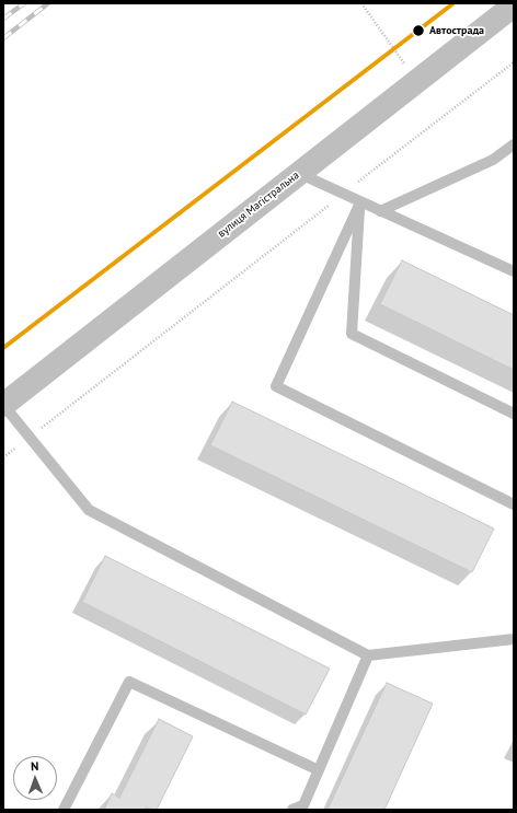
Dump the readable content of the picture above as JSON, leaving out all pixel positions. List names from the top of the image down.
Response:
{
  "streets": {
    "street": ["вулиця Магістральна"]
  },
  "places": ["Автострада"],
  "north": "top"
}
